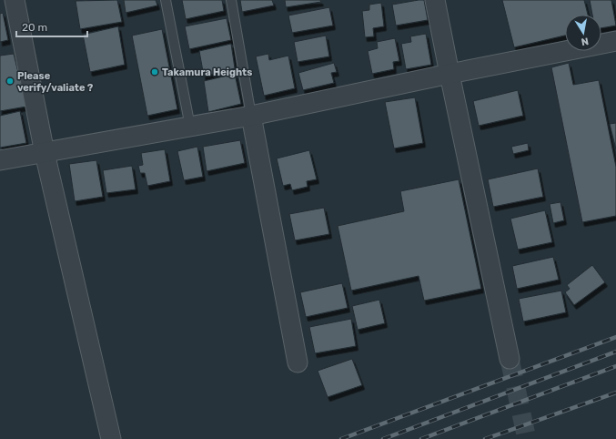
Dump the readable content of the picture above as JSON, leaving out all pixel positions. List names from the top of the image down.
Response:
{
  "places": ["Takamura Heights", "Please verify/valiate ?"],
  "scale_bar": "20 m",
  "north": "bottom"
}
